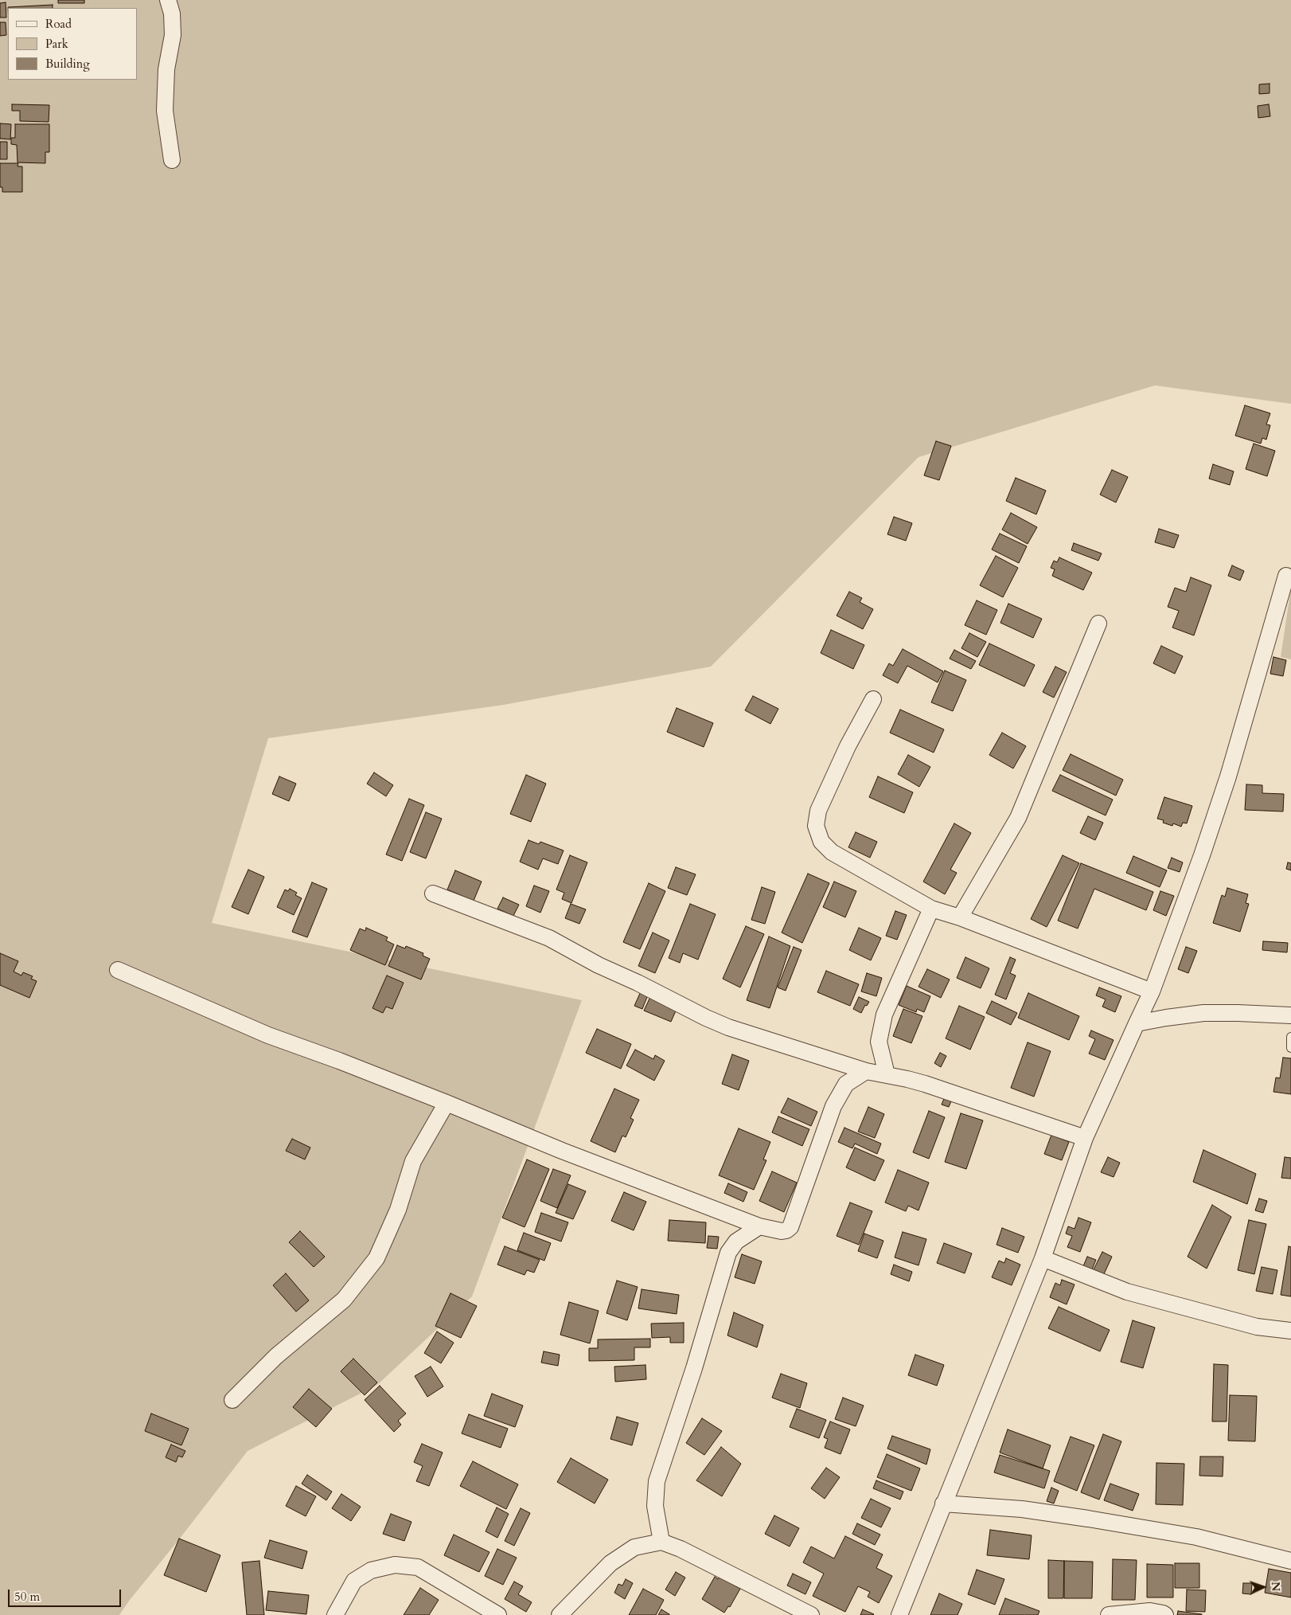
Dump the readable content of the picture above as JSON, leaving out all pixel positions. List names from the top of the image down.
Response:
{
  "legend": ["Road", "Park", "Building"],
  "scale_bar": "50 m",
  "north": "right"
}
